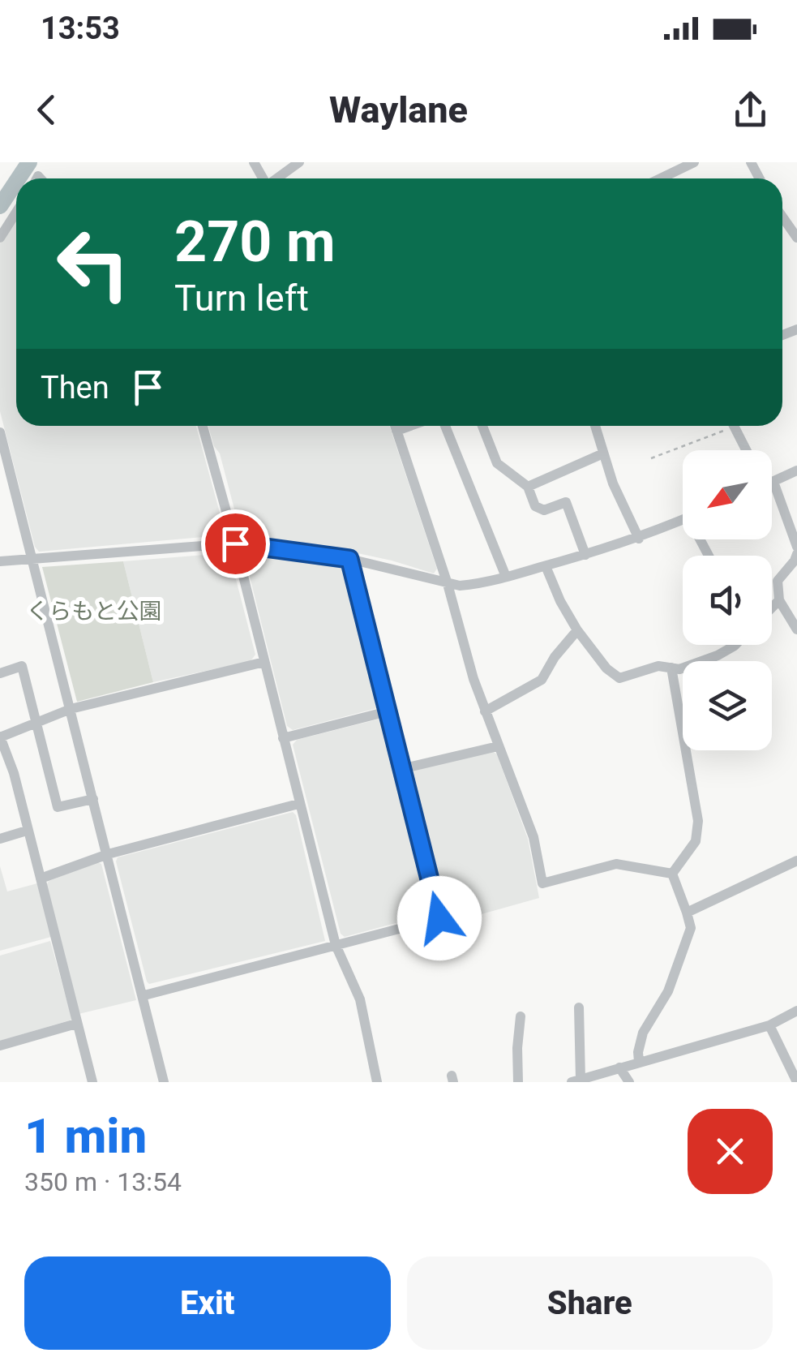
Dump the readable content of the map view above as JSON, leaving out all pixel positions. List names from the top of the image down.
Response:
{
  "parks": ["くらもと公園"],
  "north": "bottom left",
  "page": {
    "status": "13:53",
    "header": "Waylane",
    "turn": ["270 m", "Turn left"],
    "then": "Then",
    "heading": ["1 min", "350 m · 13:54"],
    "buttons": ["Exit", "Share"]
  }
}
